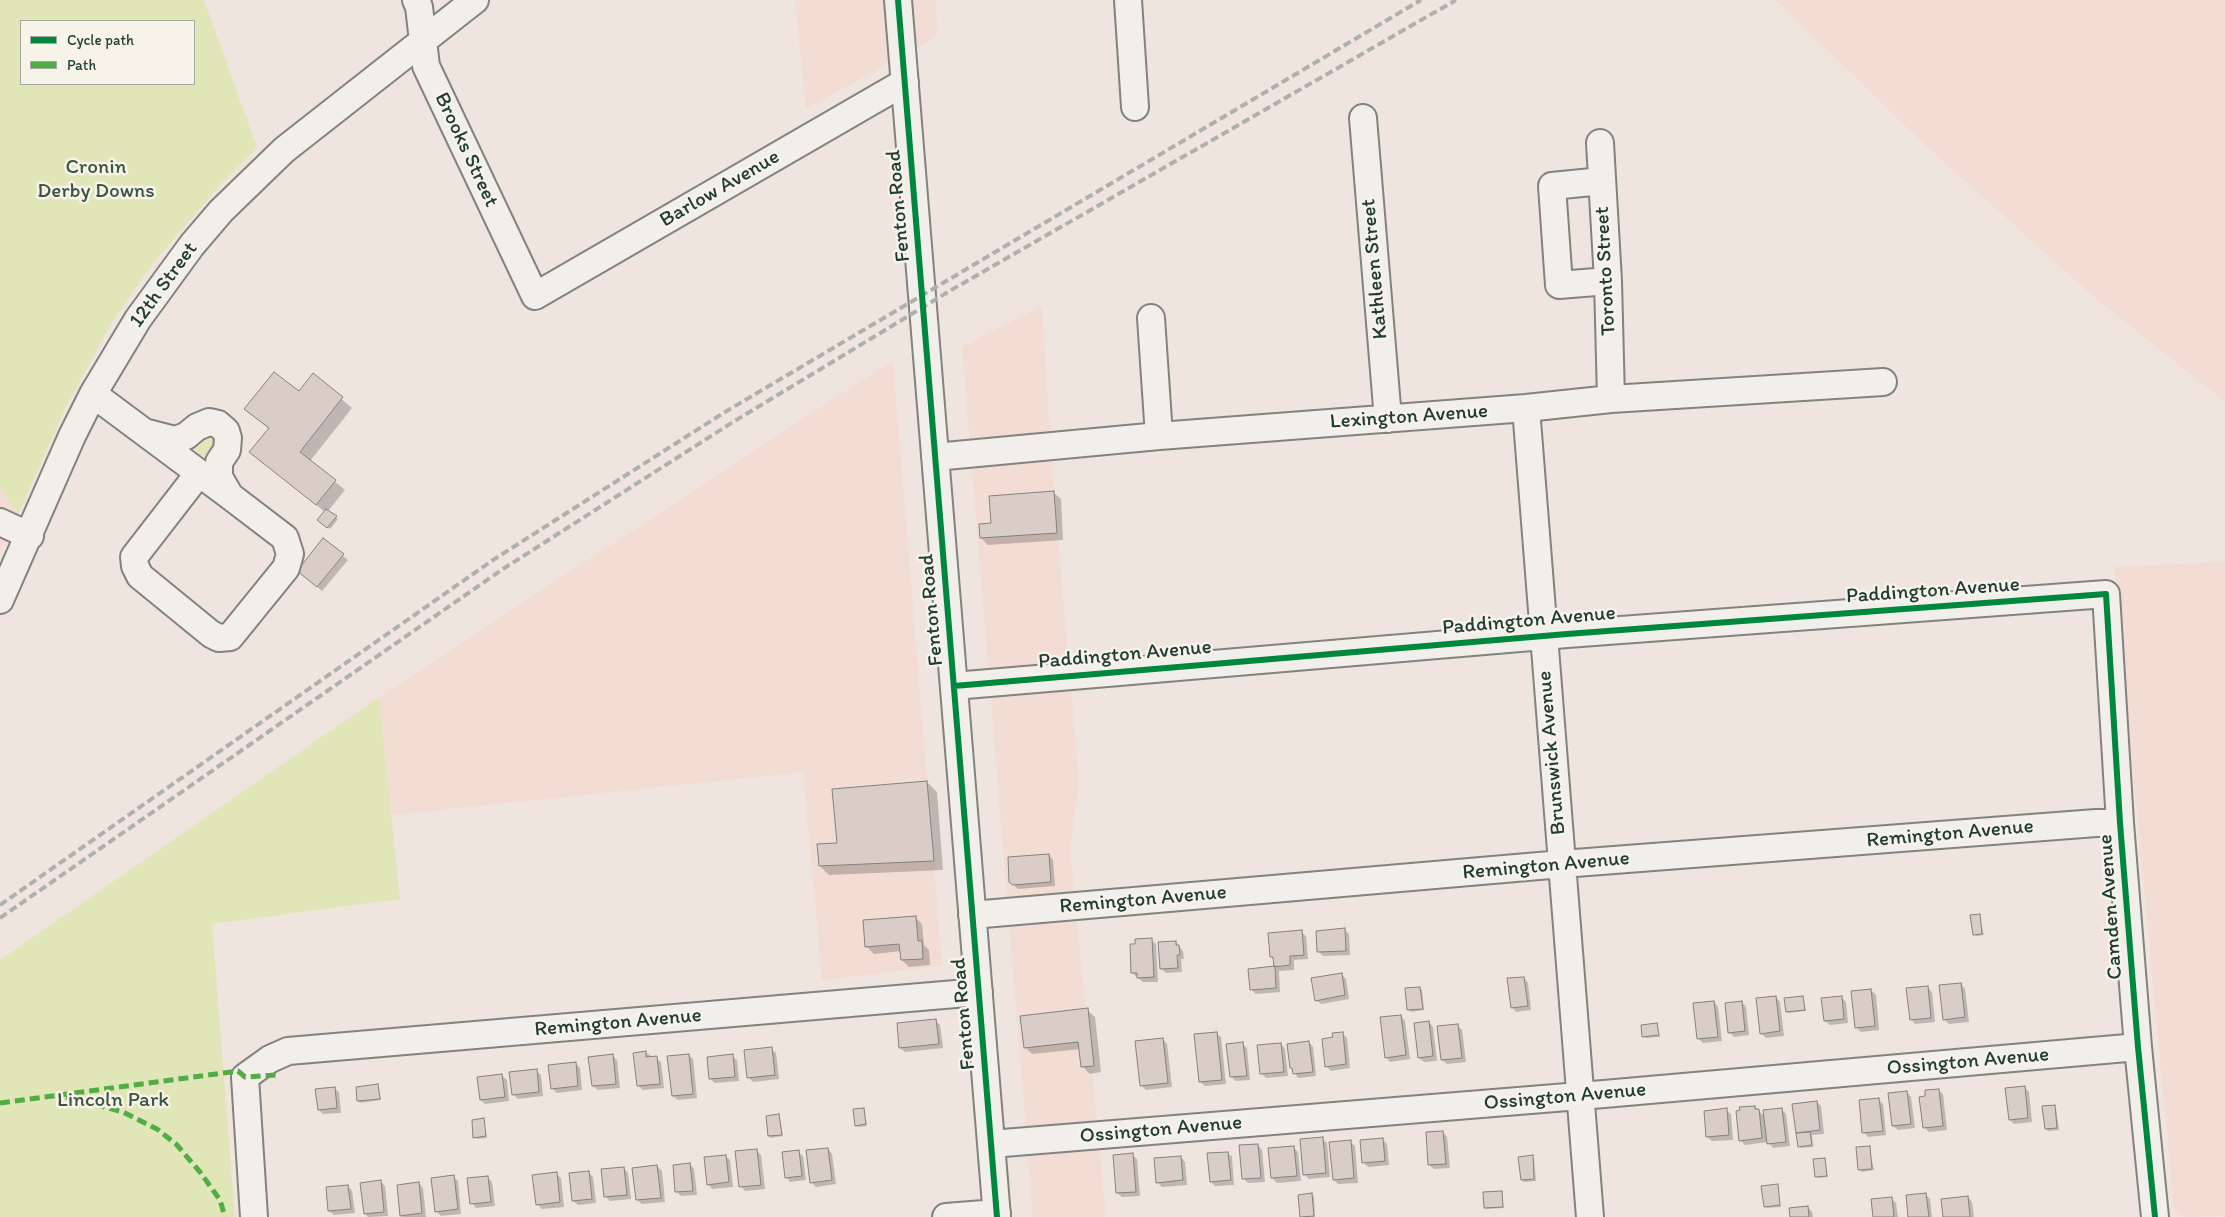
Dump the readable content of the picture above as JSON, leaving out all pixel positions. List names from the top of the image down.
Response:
{
  "streets": {
    "street": [
      "Brooks Street",
      "Barlow Avenue",
      "Fenton Road",
      "Kathleen Street",
      "Toronto Street",
      "12th Street",
      "Lexington Avenue",
      "Paddington Avenue",
      "Brunswick Avenue",
      "Remington Avenue",
      "Camden Avenue",
      "Ossington Avenue"
    ]
  },
  "crossings": [
    ["Brooks Street", "Barlow Avenue"],
    ["Brooks Street", "12th Street"],
    ["Barlow Avenue", "Fenton Road"],
    ["Fenton Road", "Lexington Avenue"],
    ["Fenton Road", "Paddington Avenue"],
    ["Fenton Road", "Remington Avenue"],
    ["Fenton Road", "Ossington Avenue"],
    ["Kathleen Street", "Lexington Avenue"],
    ["Toronto Street", "Lexington Avenue"],
    ["Lexington Avenue", "Brunswick Avenue"],
    ["Paddington Avenue", "Brunswick Avenue"],
    ["Paddington Avenue", "Camden Avenue"],
    ["Brunswick Avenue", "Remington Avenue"],
    ["Brunswick Avenue", "Ossington Avenue"],
    ["Remington Avenue", "Camden Avenue"],
    ["Camden Avenue", "Ossington Avenue"]
  ],
  "parks": ["Cronin Derby Downs", "Lincoln Park"],
  "legend": ["Cycle path", "Path"]
}
